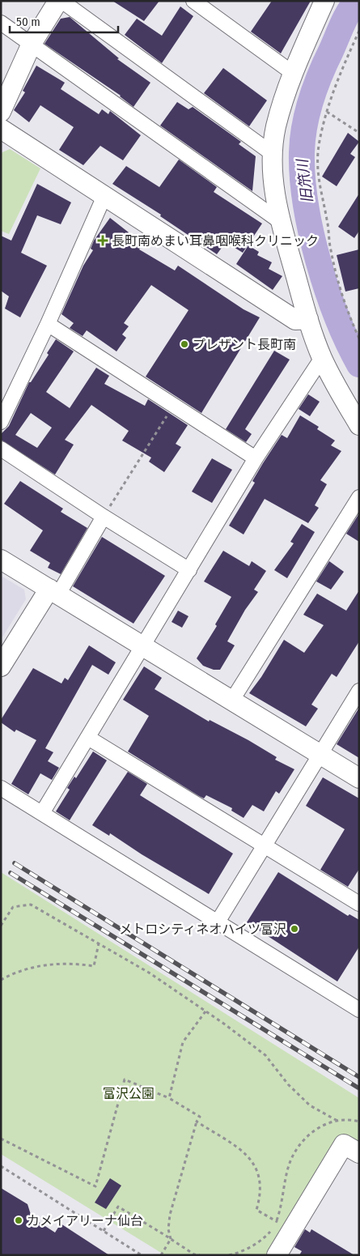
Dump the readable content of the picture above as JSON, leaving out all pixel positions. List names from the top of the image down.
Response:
{
  "water": ["旧笊川"],
  "parks": ["富沢公園"],
  "places": {
    "health": ["長町南めまい耳鼻咽喉科クリニック"],
    "other": ["プレザント長町南", "メトロシティネオハイツ富沢", "カメイアリーナ仙台"]
  },
  "scale_bar": "50 m"
}
